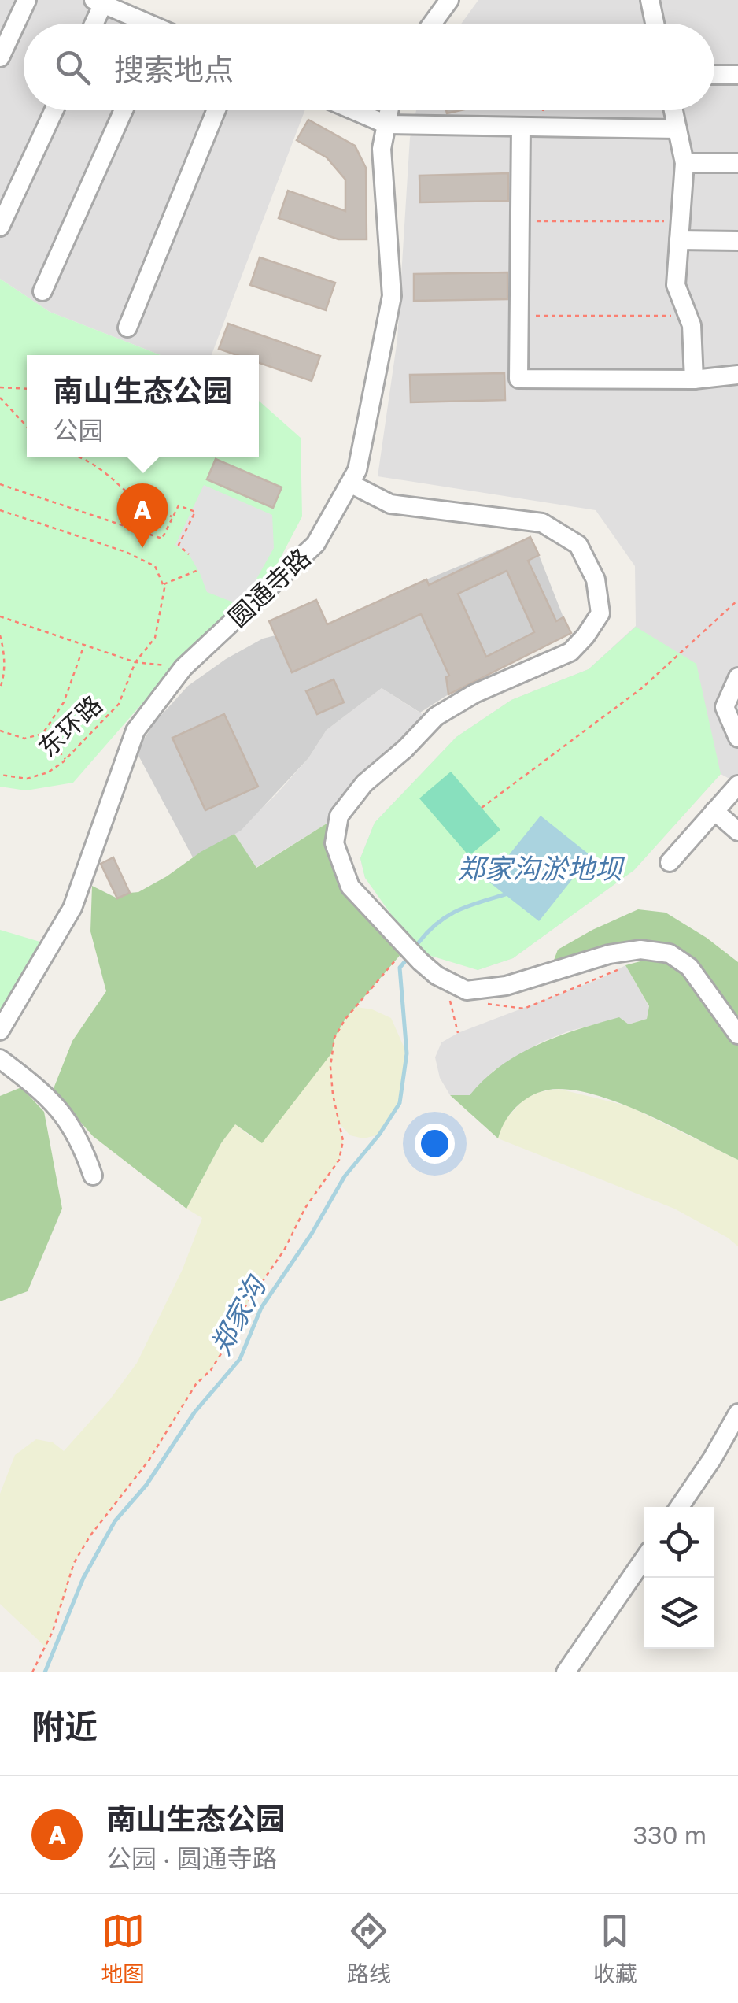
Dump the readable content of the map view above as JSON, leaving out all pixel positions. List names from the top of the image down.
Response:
{
  "streets": {
    "street": ["圆通寺路"],
    "path": ["东环路"]
  },
  "water": ["郑家沟淤地坝", "郑家沟"],
  "page": {
    "search": "搜索地点",
    "popup": ["南山生态公园", "公园"],
    "pins": "A",
    "heading": "附近",
    "list": [
      {
        "mark": "A",
        "name": "南山生态公园",
        "note": "公园 · 圆通寺路",
        "value": "330 m"
      }
    ],
    "nav": ["地图", "路线", "收藏"]
  }
}
